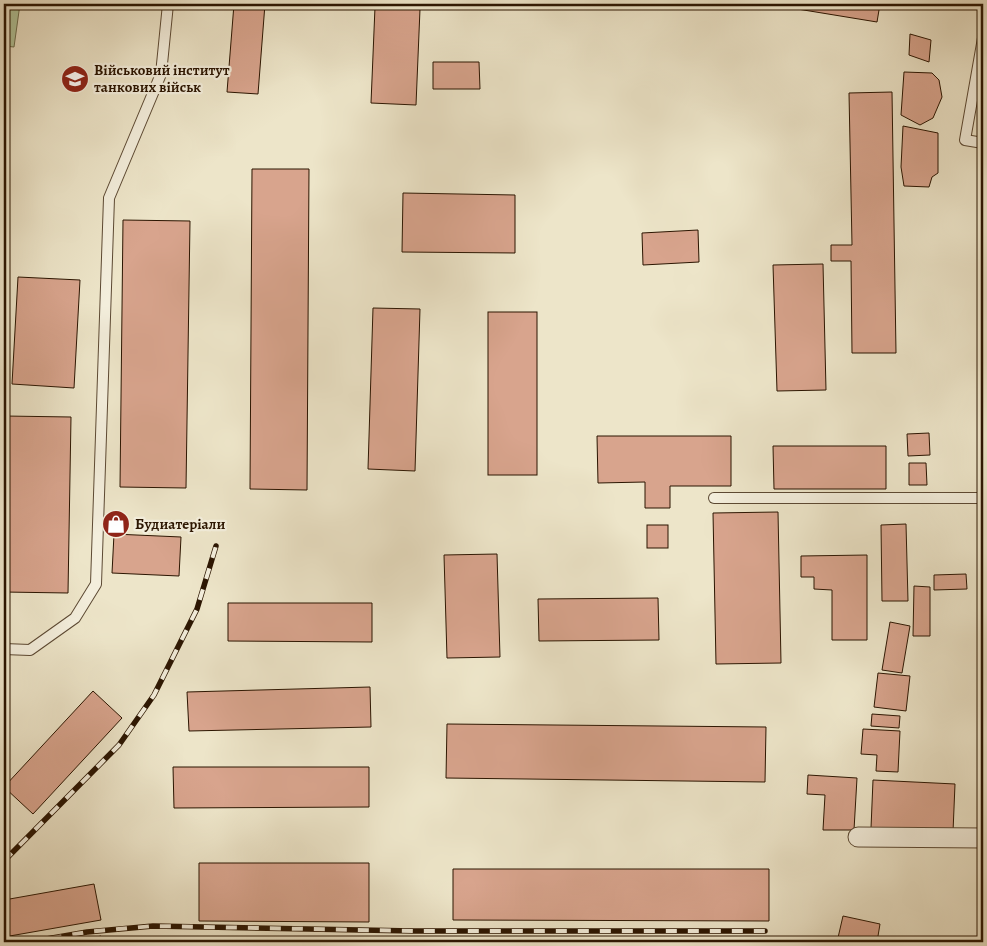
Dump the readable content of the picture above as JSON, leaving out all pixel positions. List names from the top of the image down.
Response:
{
  "places": {
    "school or university": ["Військовий інститут танкових військ"],
    "shop": ["Будиатеріали"]
  }
}
